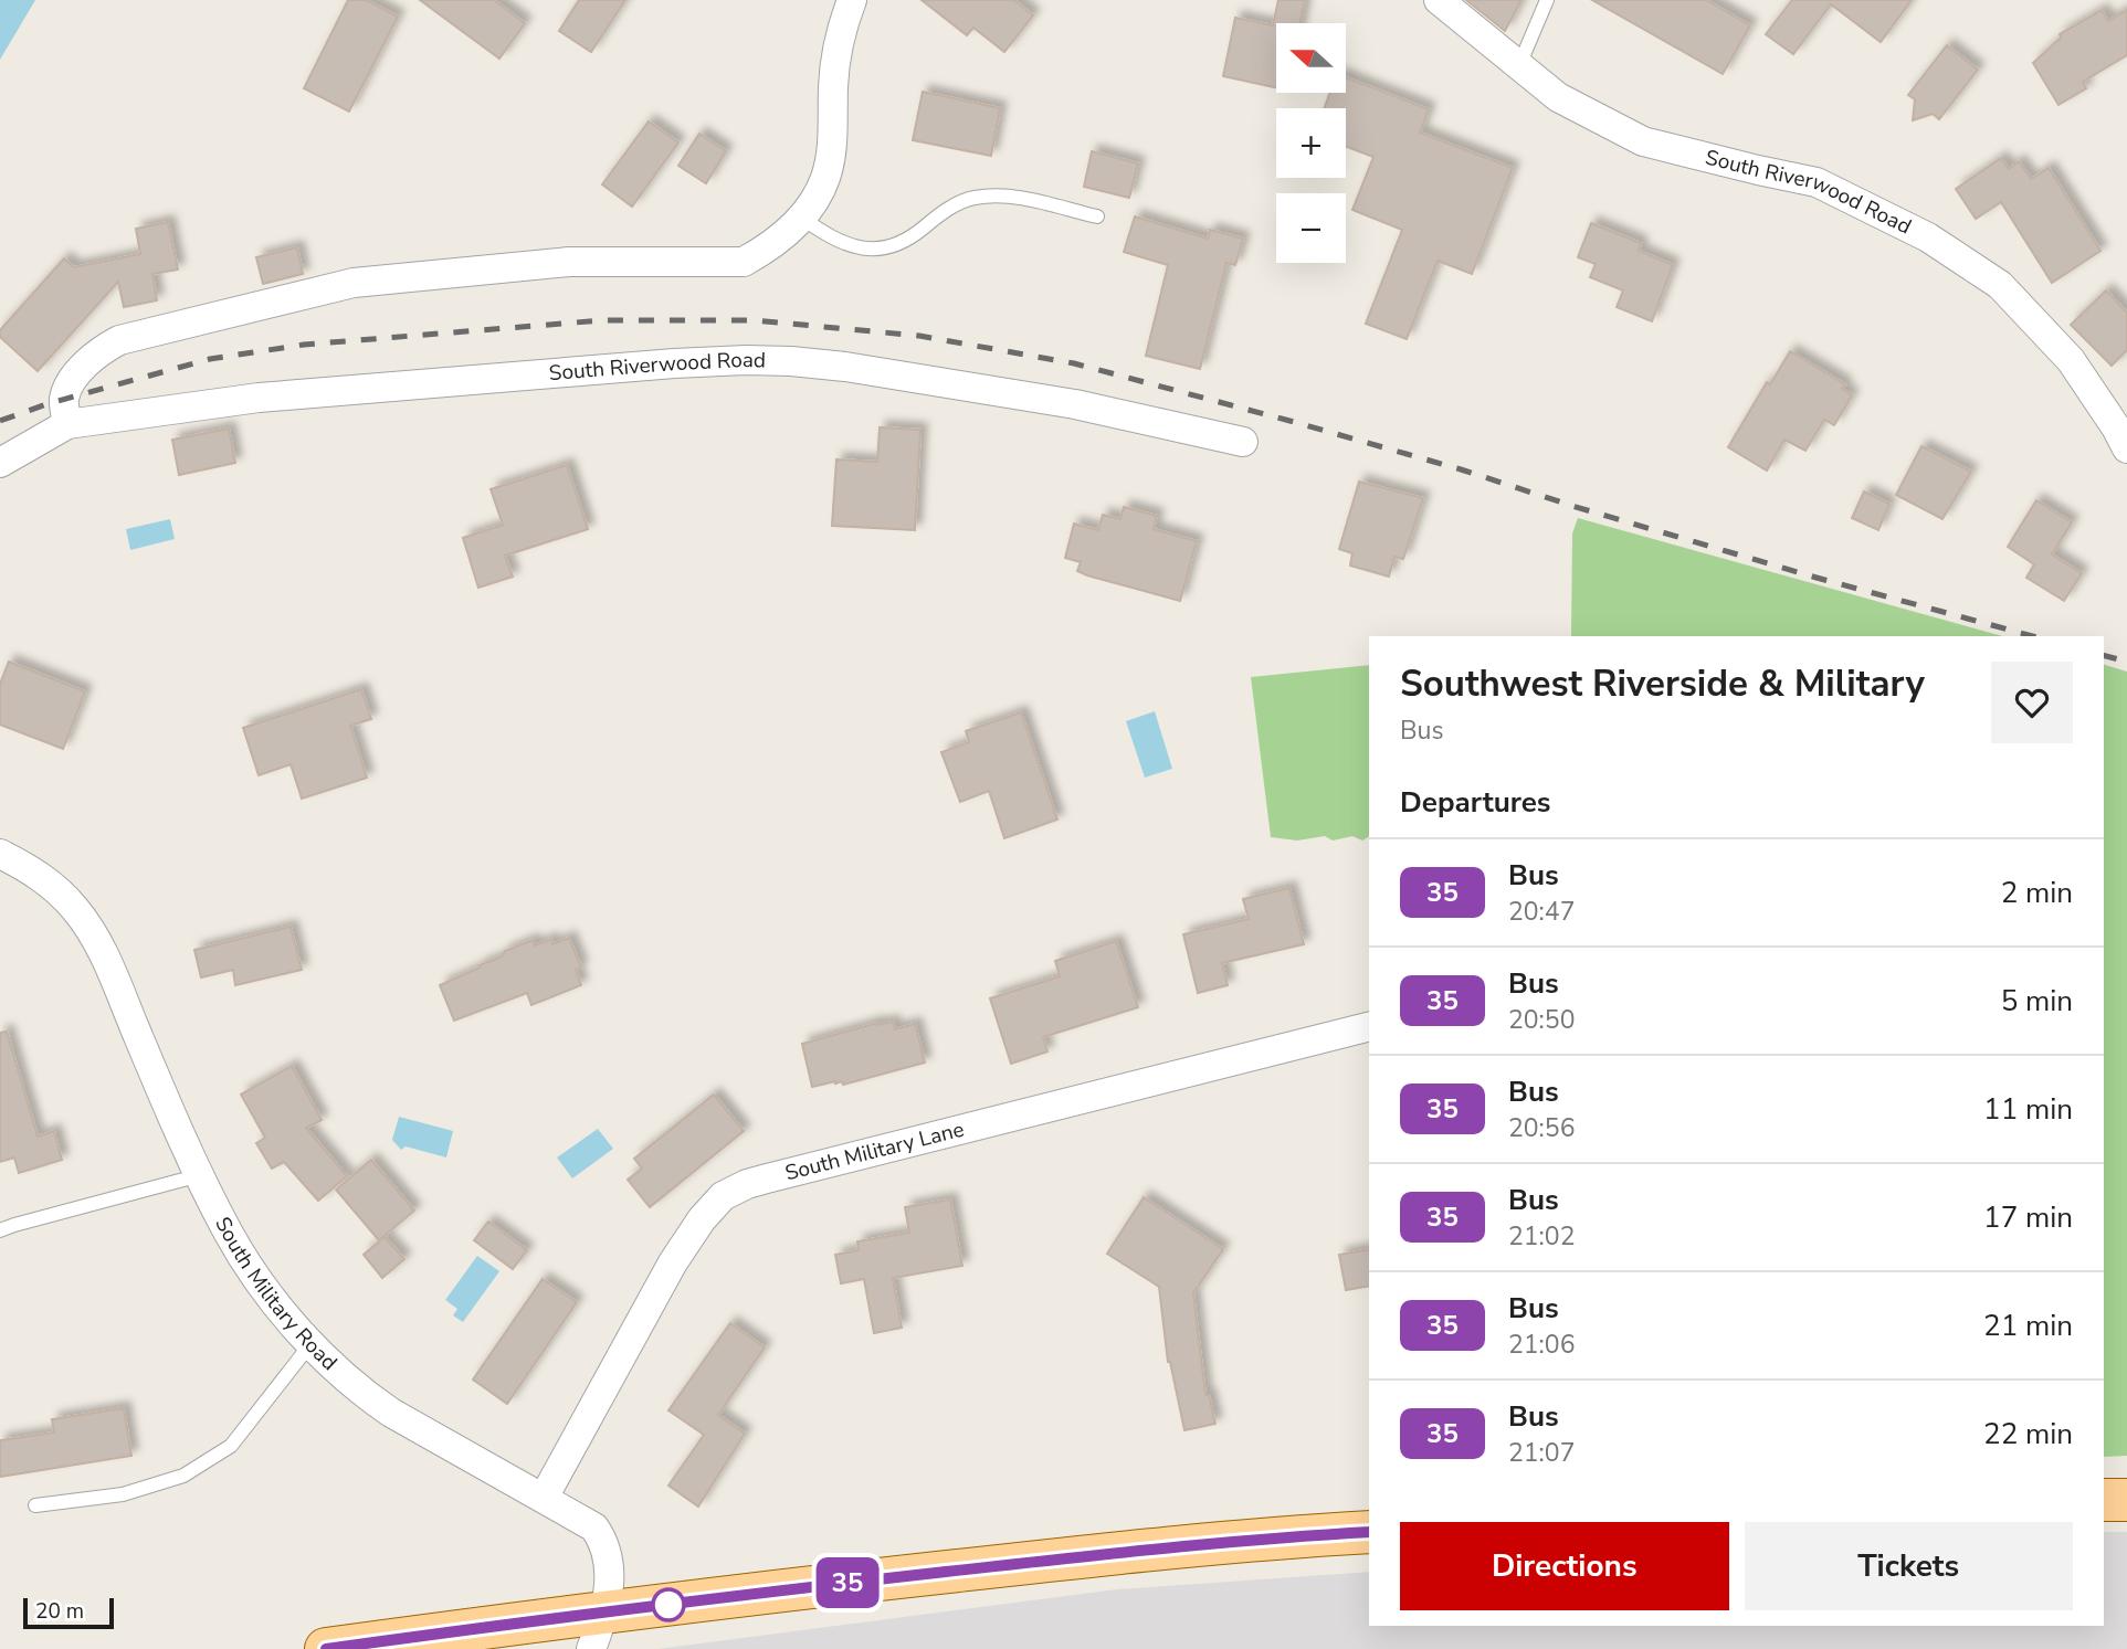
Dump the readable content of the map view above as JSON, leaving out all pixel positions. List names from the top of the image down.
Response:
{
  "streets": {
    "street": ["South Riverwood Road", "South Military Lane", "South Military Road"]
  },
  "crossings": [
    ["South Military Lane", "South Military Road"]
  ],
  "lines": ["bus line 35"],
  "scale_bar": "20 m",
  "north": "left",
  "page": {
    "on_map": "35",
    "map_buttons": ["+", "−"],
    "heading": [
      ["Southwest Riverside & Military", "Bus"],
      "Departures"
    ],
    "list": [
      {
        "mark": "35",
        "name": "Bus",
        "note": "20:47",
        "value": "2 min"
      },
      {
        "mark": "35",
        "name": "Bus",
        "note": "20:50",
        "value": "5 min"
      },
      {
        "mark": "35",
        "name": "Bus",
        "note": "20:56",
        "value": "11 min"
      },
      {
        "mark": "35",
        "name": "Bus",
        "note": "21:02",
        "value": "17 min"
      },
      {
        "mark": "35",
        "name": "Bus",
        "note": "21:06",
        "value": "21 min"
      },
      {
        "mark": "35",
        "name": "Bus",
        "note": "21:07",
        "value": "22 min"
      }
    ],
    "buttons": ["Directions", "Tickets"],
    "scale": "20 m"
  }
}
